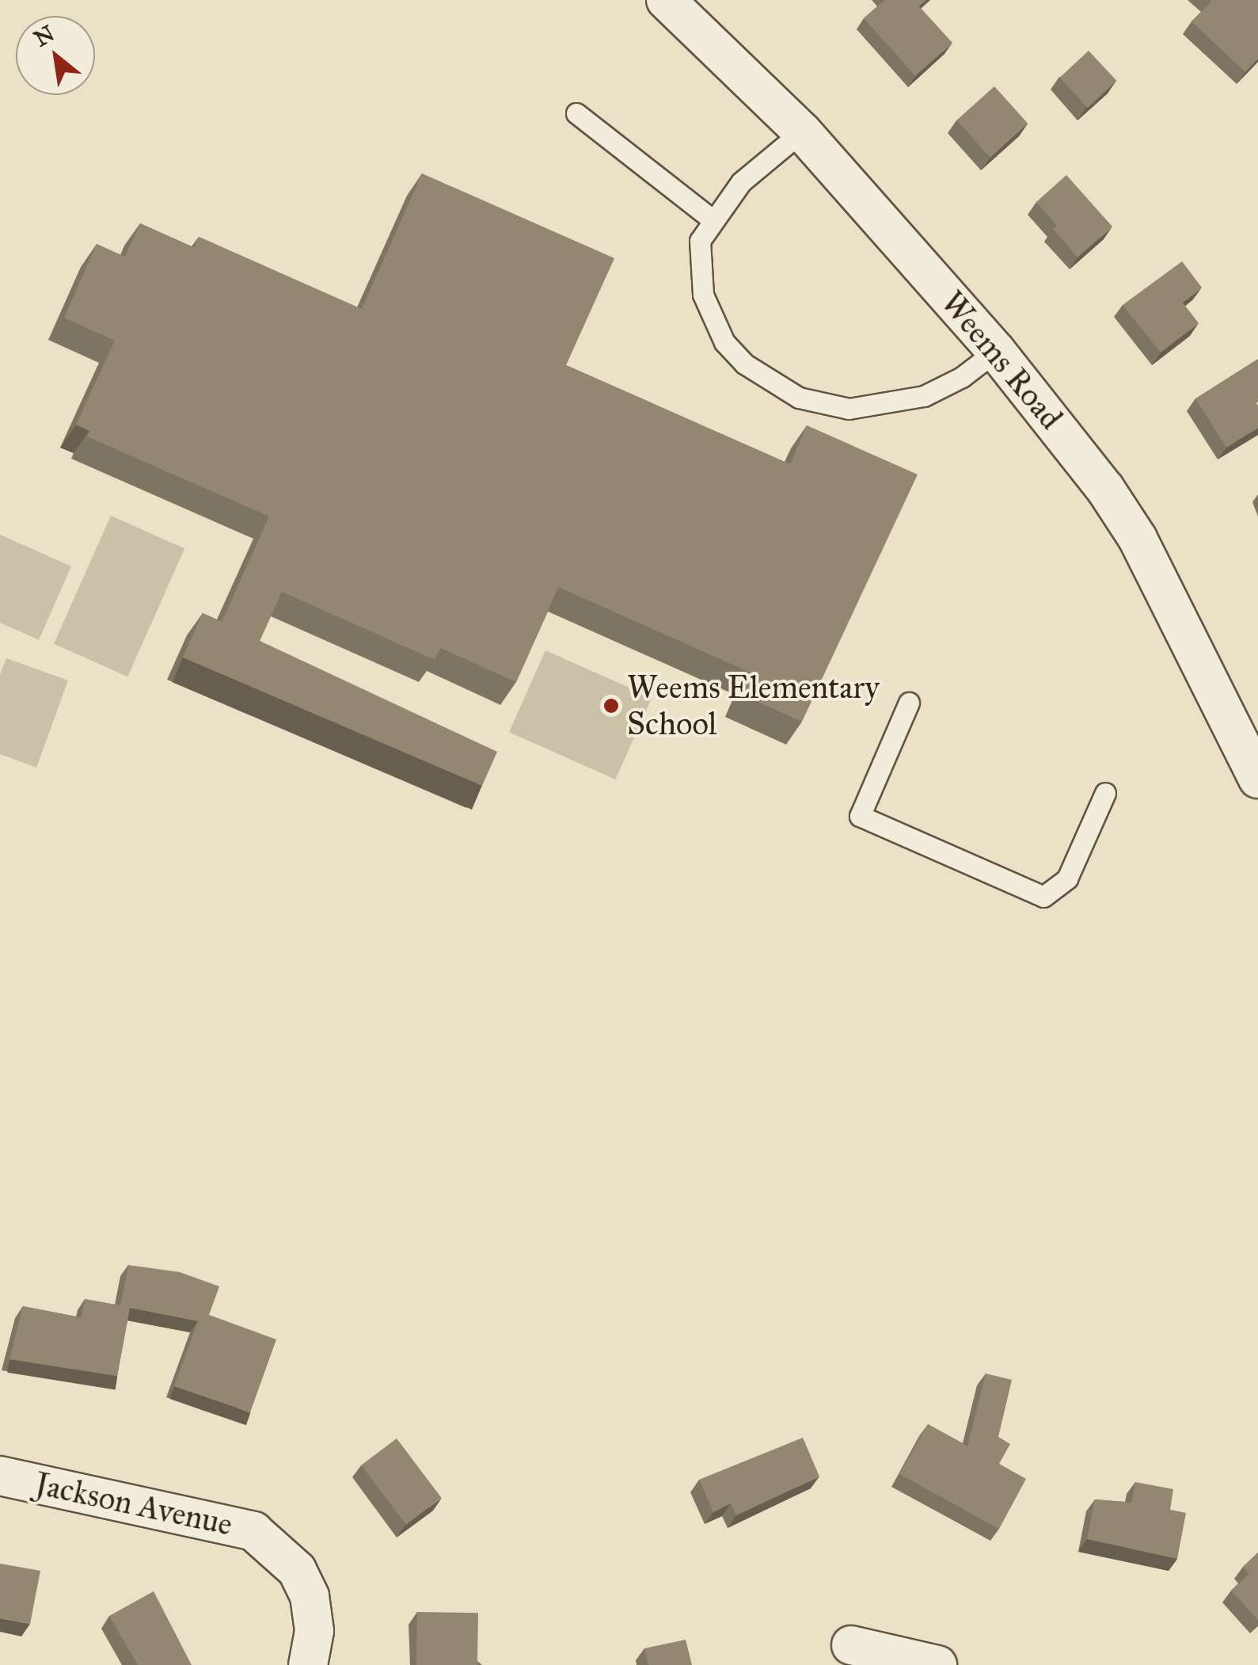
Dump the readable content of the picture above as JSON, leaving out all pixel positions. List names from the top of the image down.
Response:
{
  "streets": {
    "street": ["Weems Road", "Jackson Avenue"]
  },
  "places": ["Weems Elementary School"],
  "north": "top left"
}
